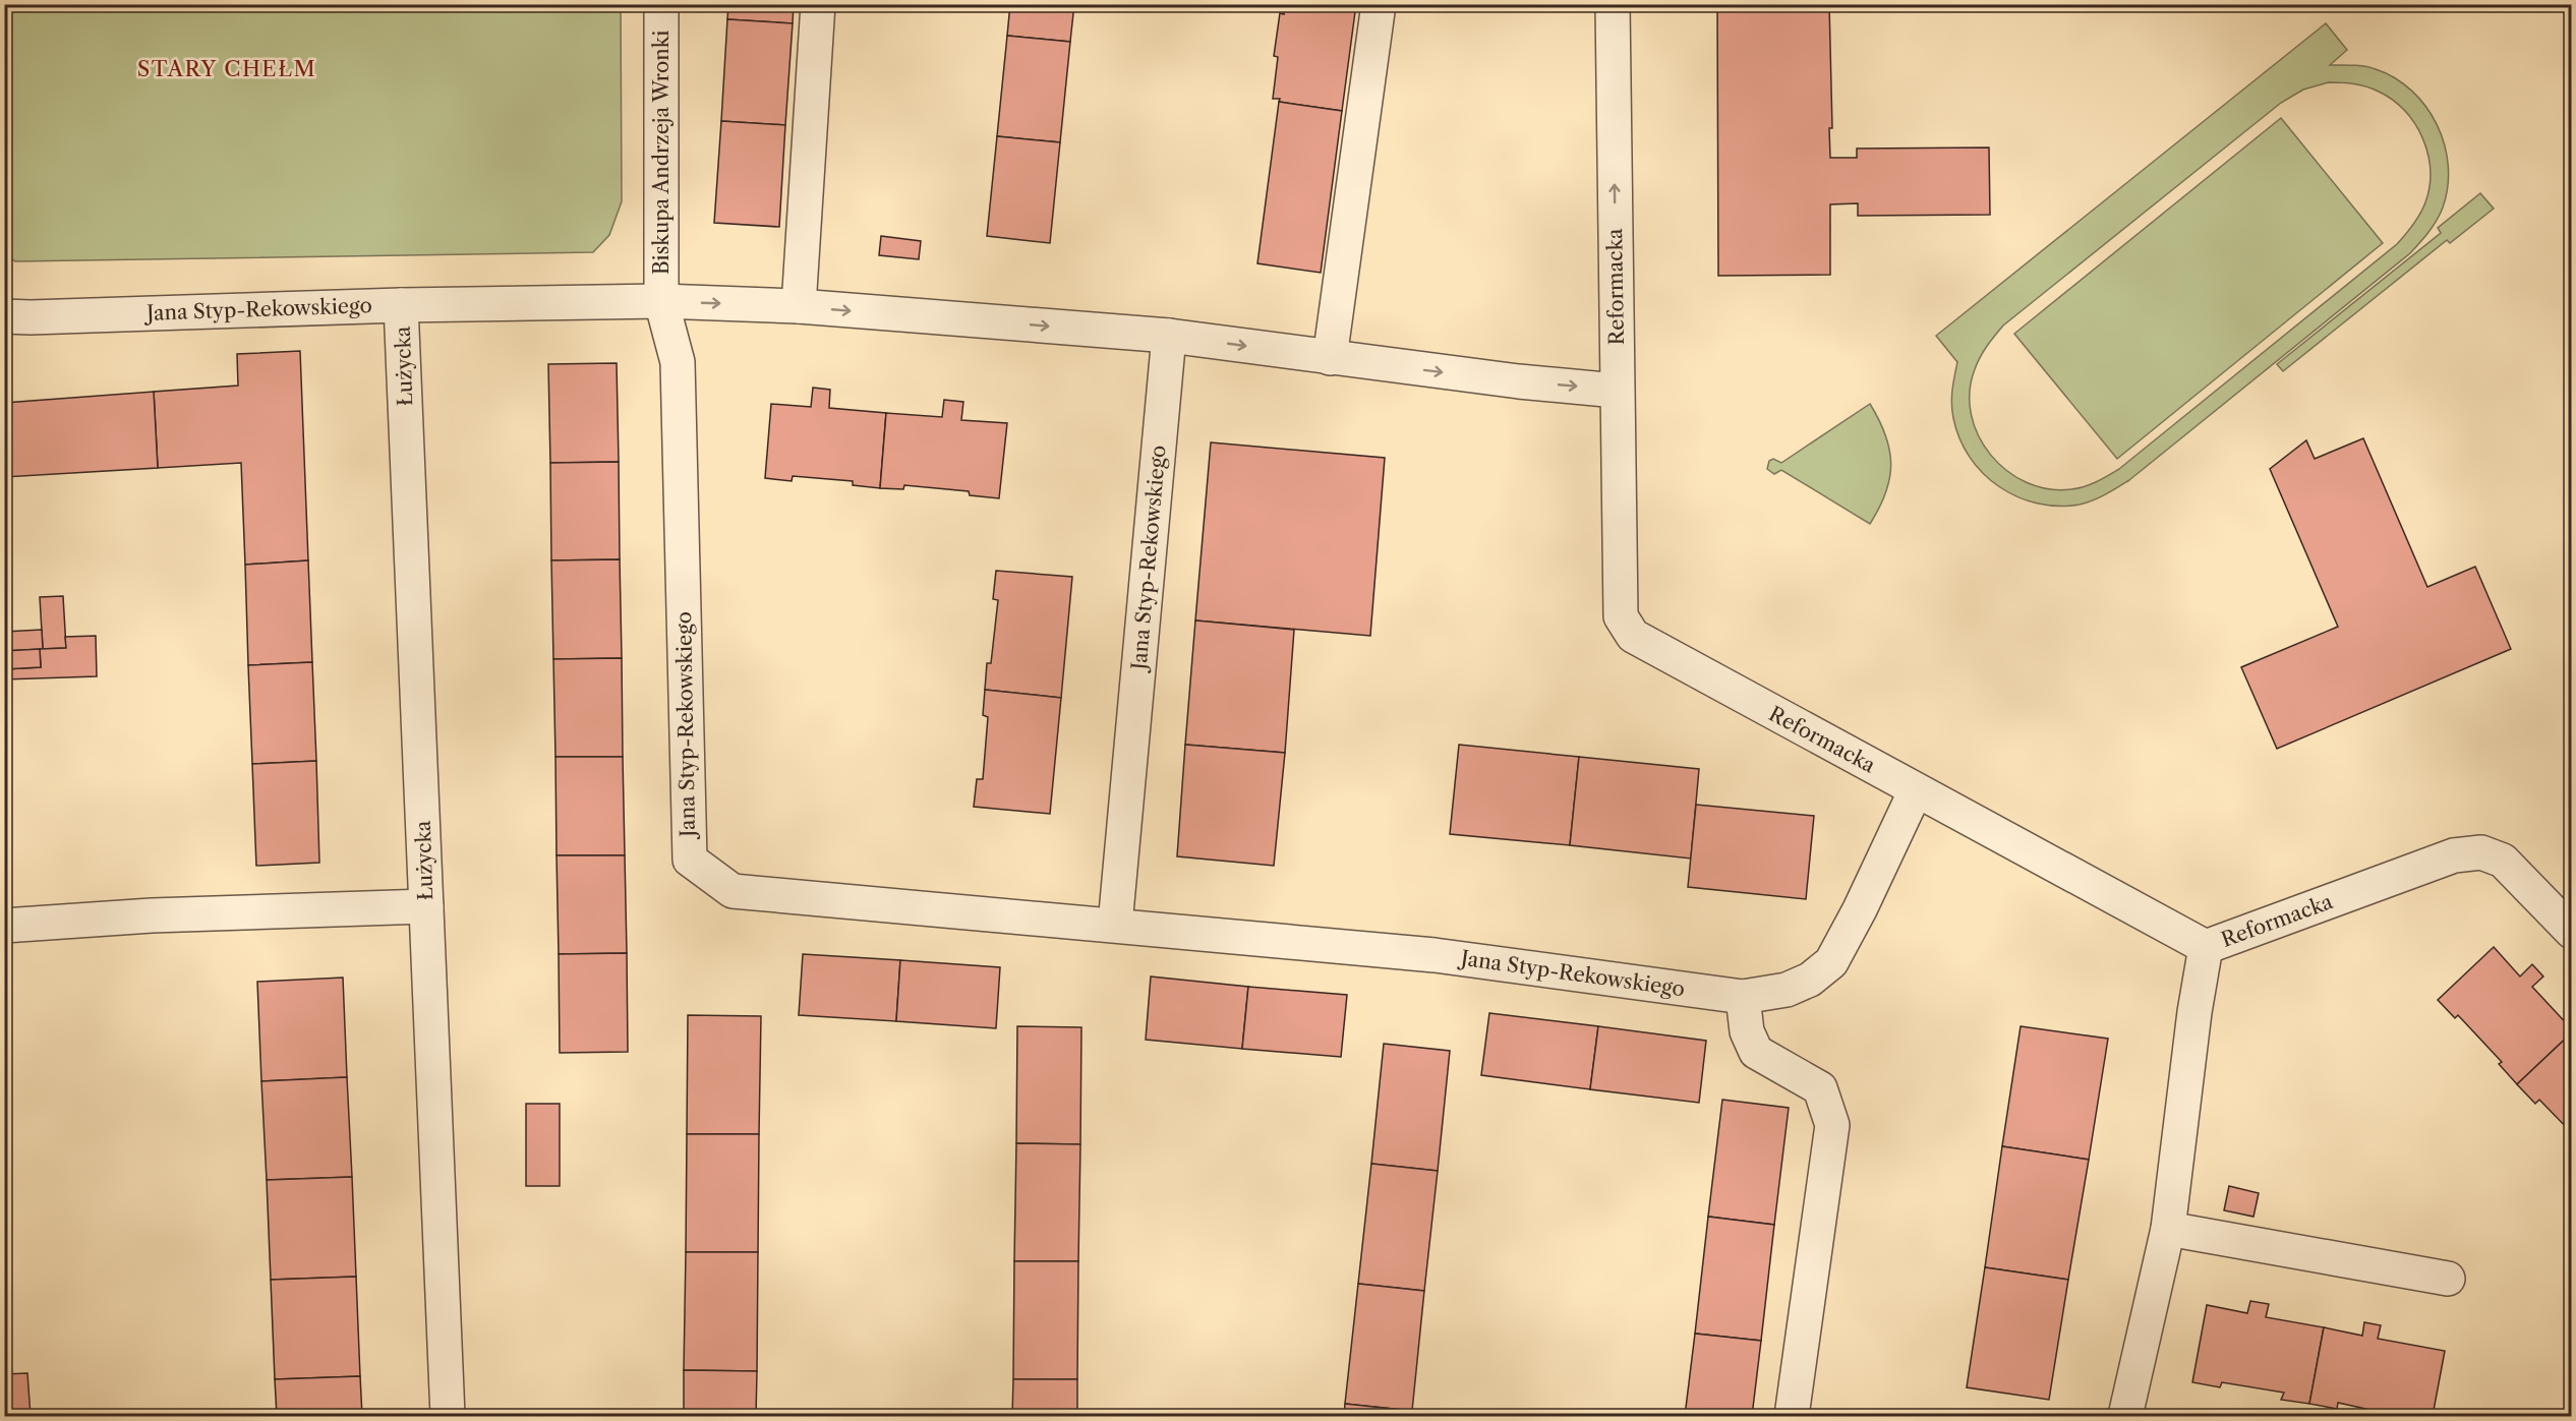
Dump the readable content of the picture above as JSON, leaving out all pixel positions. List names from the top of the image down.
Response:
{
  "streets": {
    "street": [
      "Biskupa Andrzeja Wronki",
      "Reformacka",
      "Jana Styp-Rekowskiego",
      "Łużycka"
    ]
  },
  "crossings": [
    ["Biskupa Andrzeja Wronki", "Jana Styp-Rekowskiego"],
    ["Reformacka", "Jana Styp-Rekowskiego"],
    ["Jana Styp-Rekowskiego", "Łużycka"]
  ],
  "districts": ["STARY CHEŁM"]
}
